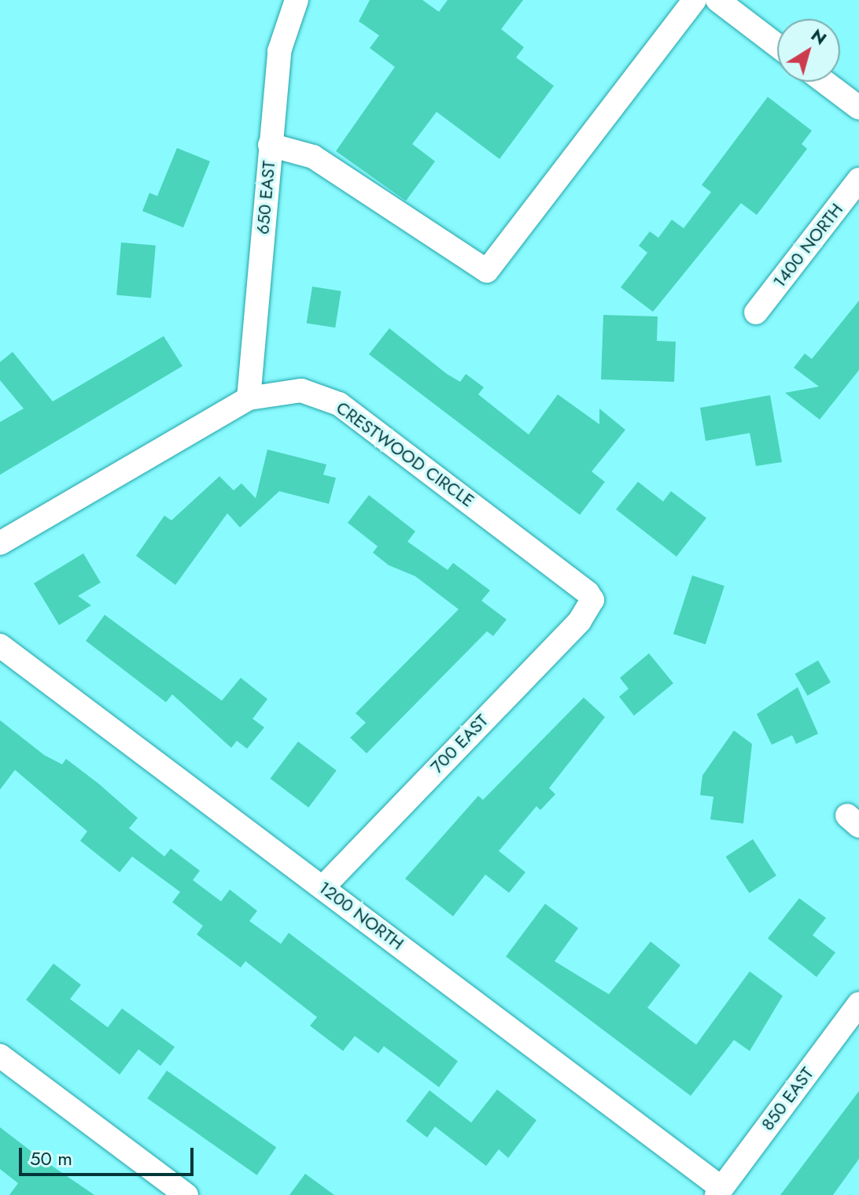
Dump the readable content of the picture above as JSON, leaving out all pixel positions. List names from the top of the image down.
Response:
{
  "streets": {
    "street": [
      "650 EAST",
      "1400 NORTH",
      "CRESTWOOD CIRCLE",
      "700 EAST",
      "1200 NORTH",
      "850 EAST"
    ]
  },
  "crossings": [
    ["650 EAST", "CRESTWOOD CIRCLE"],
    ["CRESTWOOD CIRCLE", "700 EAST"],
    ["700 EAST", "1200 NORTH"],
    ["1200 NORTH", "850 EAST"]
  ],
  "scale_bar": "50 m",
  "north": "top right"
}
